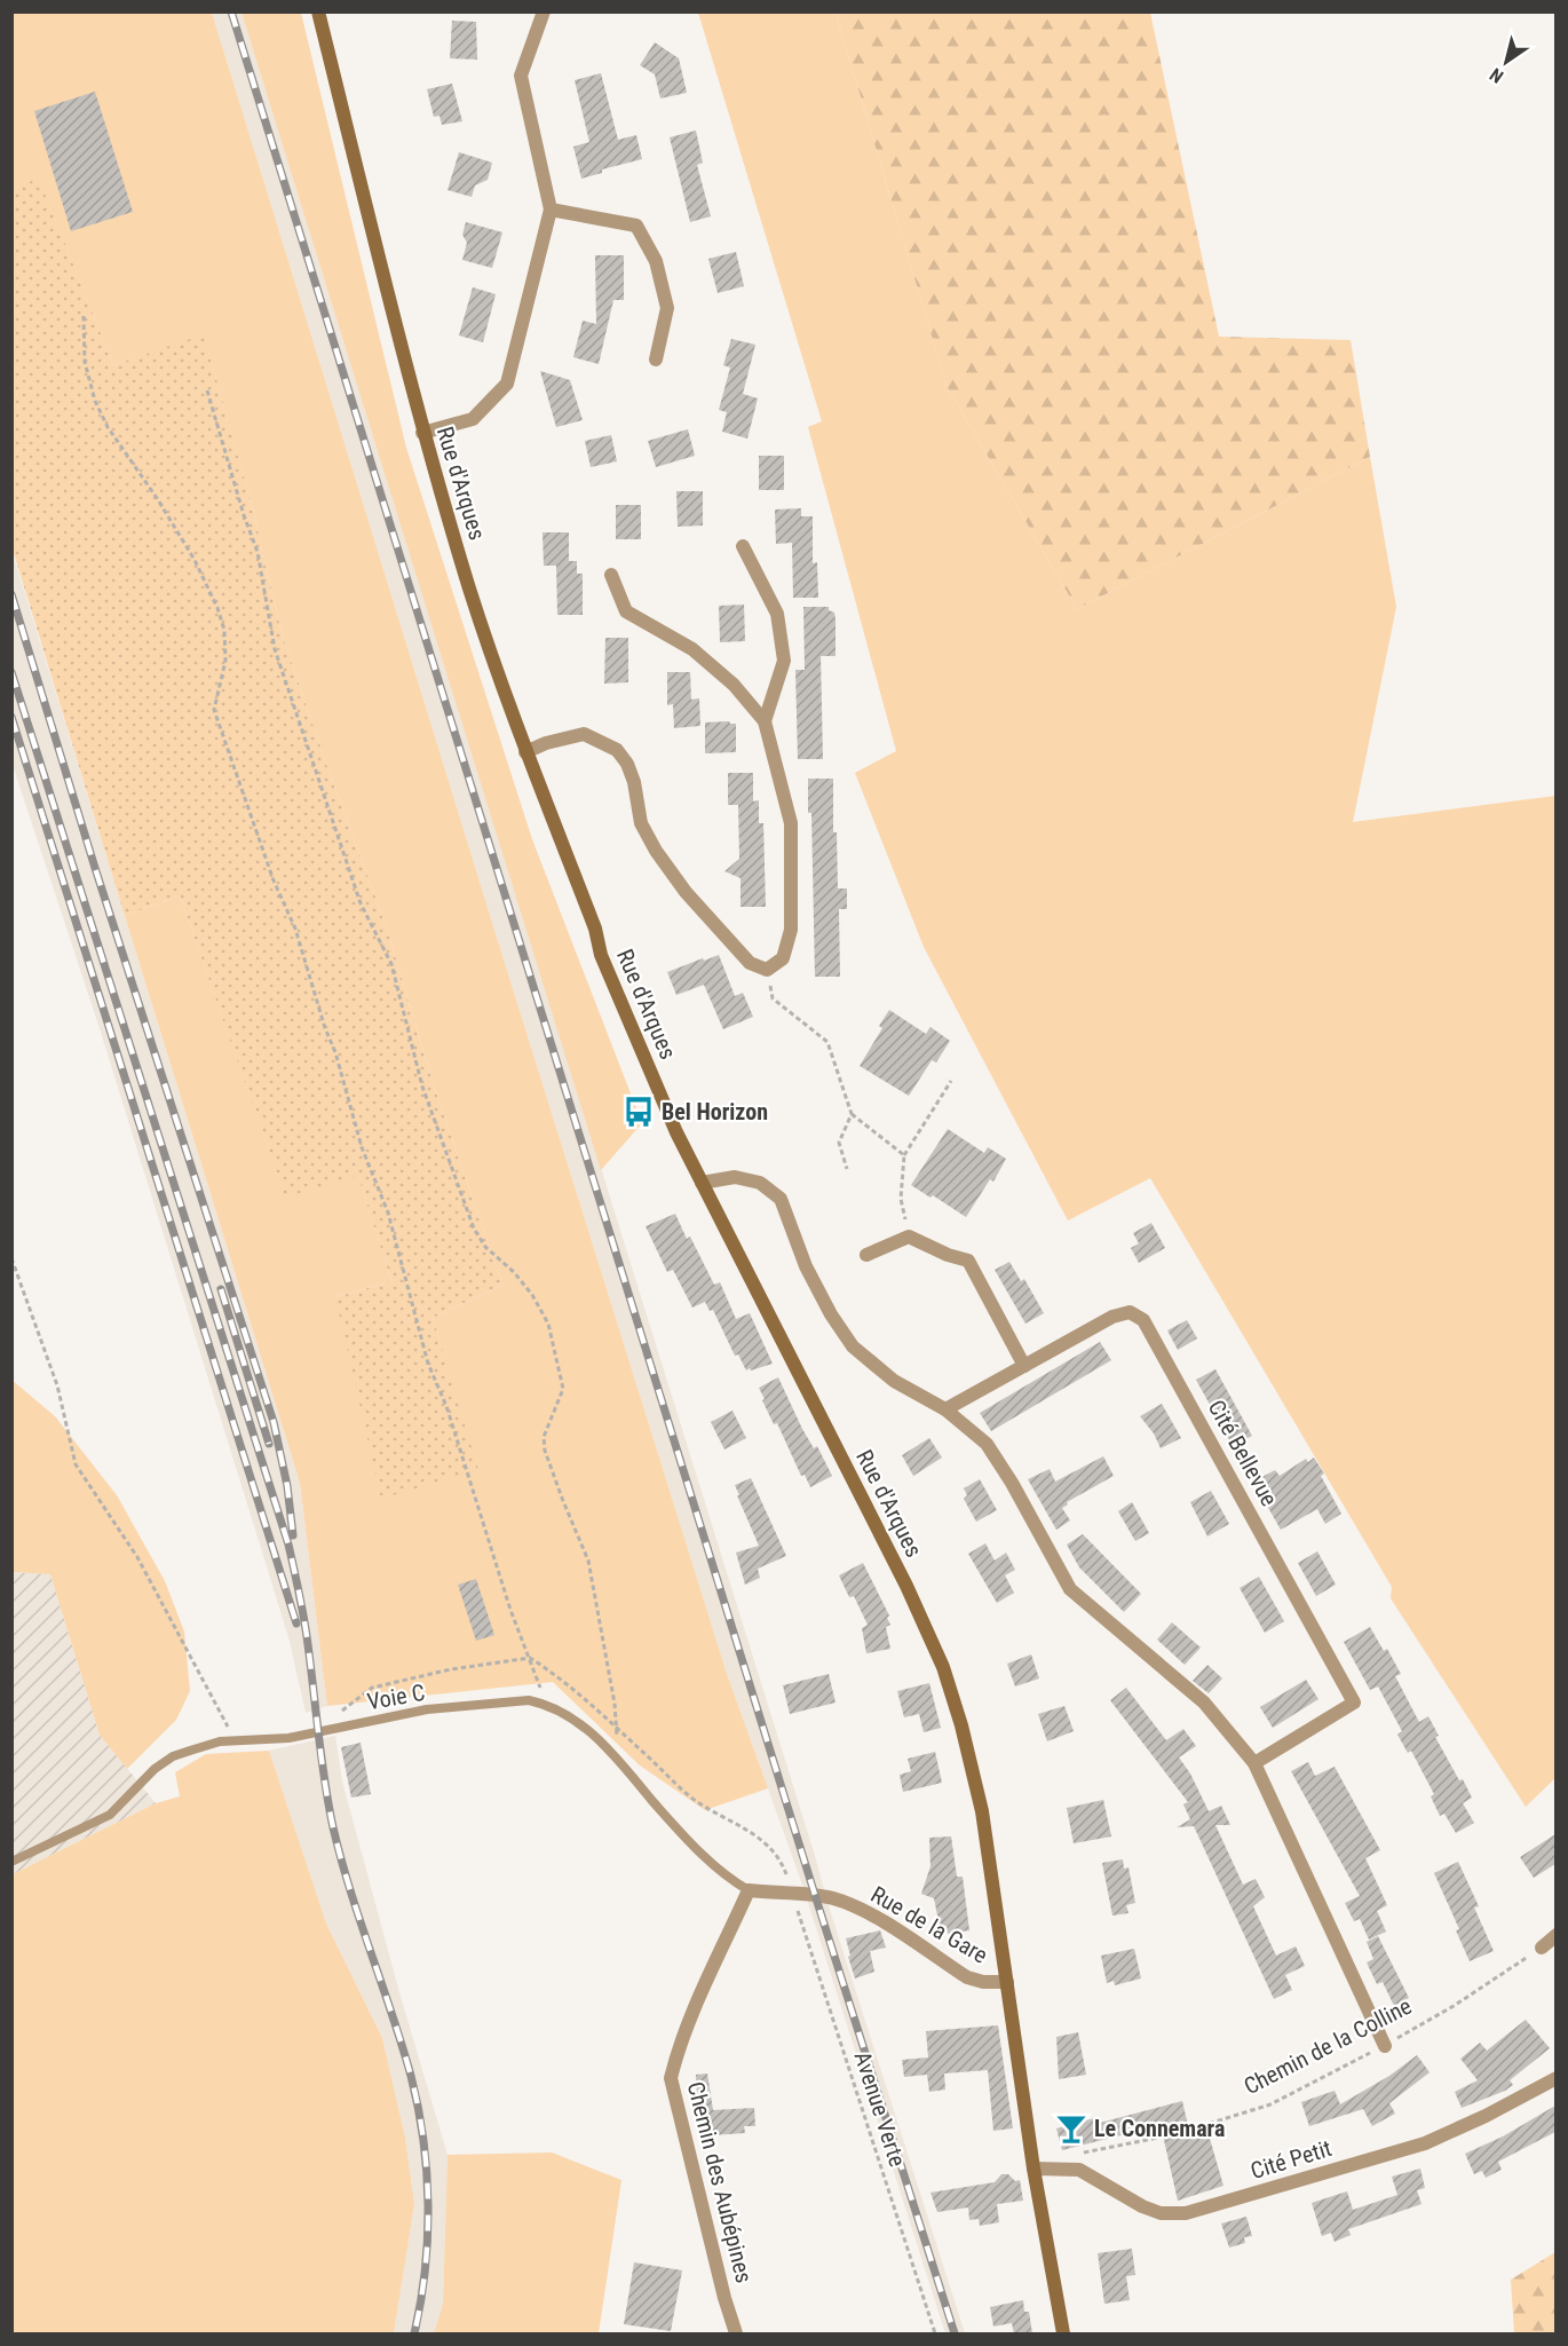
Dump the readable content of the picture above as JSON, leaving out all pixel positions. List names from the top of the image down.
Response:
{
  "streets": {
    "main road": ["Rue d'Arques"],
    "street": [
      "Cité Bellevue",
      "Rue de la Gare",
      "Cité Petit",
      "Chemin des Aubépines"
    ],
    "lane": ["Voie C"],
    "path": ["Chemin de la Colline", "Avenue Verte"]
  },
  "crossings": [
    ["Rue d'Arques", "Rue de la Gare"],
    ["Rue d'Arques", "Cité Petit"],
    ["Voie C", "Rue de la Gare"],
    ["Voie C", "Chemin des Aubépines"],
    ["Rue de la Gare", "Avenue Verte"],
    ["Rue de la Gare", "Chemin des Aubépines"],
    ["Chemin de la Colline", "Cité Petit"]
  ],
  "places": {
    "bus stop": ["Bel Horizon"],
    "bar": ["Le Connemara"]
  },
  "north": "bottom left"
}
